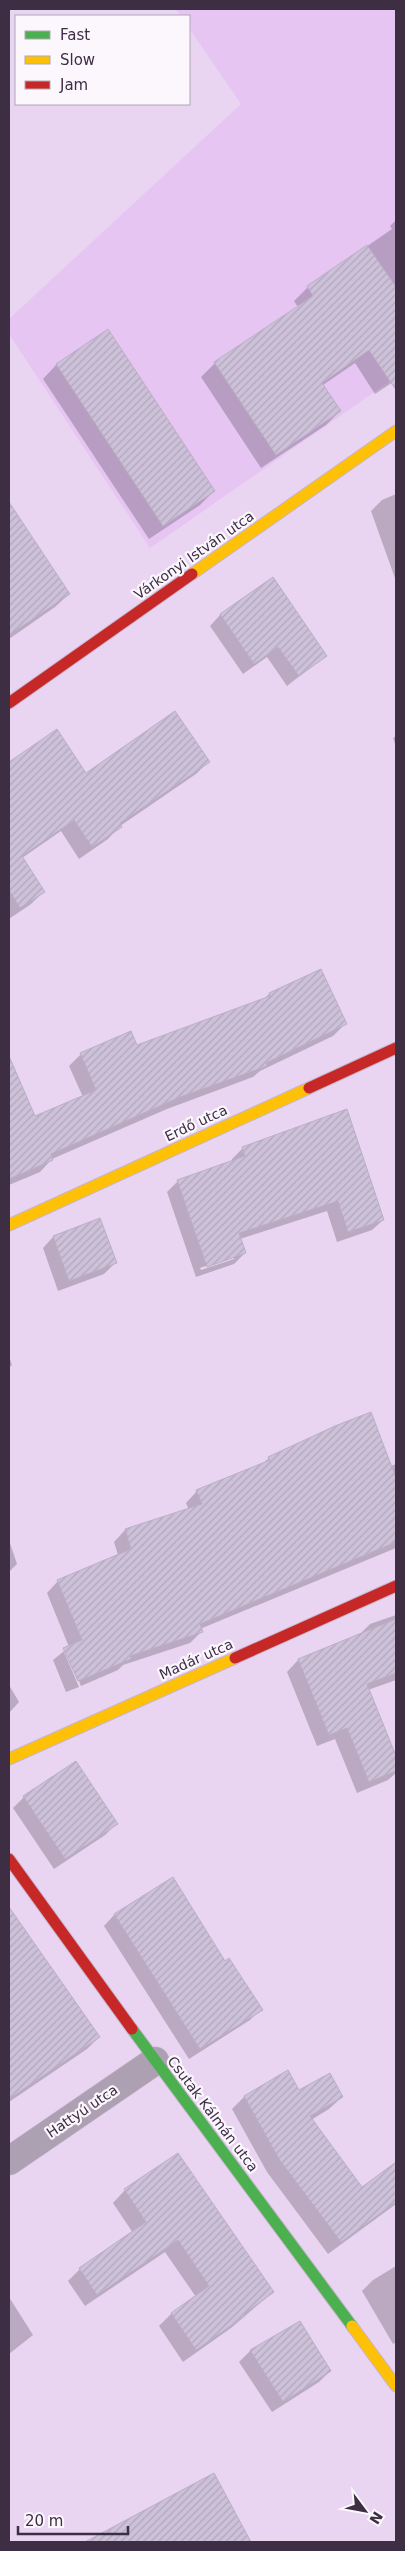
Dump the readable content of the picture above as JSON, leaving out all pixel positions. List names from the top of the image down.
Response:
{
  "streets": {
    "street": [
      "Várkonyi István utca",
      "Erdő utca",
      "Madár utca",
      "Hattyú utca",
      "Csutak Kálmán utca"
    ]
  },
  "crossings": [
    ["Hattyú utca", "Csutak Kálmán utca"]
  ],
  "legend": ["Fast", "Slow", "Jam"],
  "scale_bar": "20 m",
  "north": "bottom right"
}
